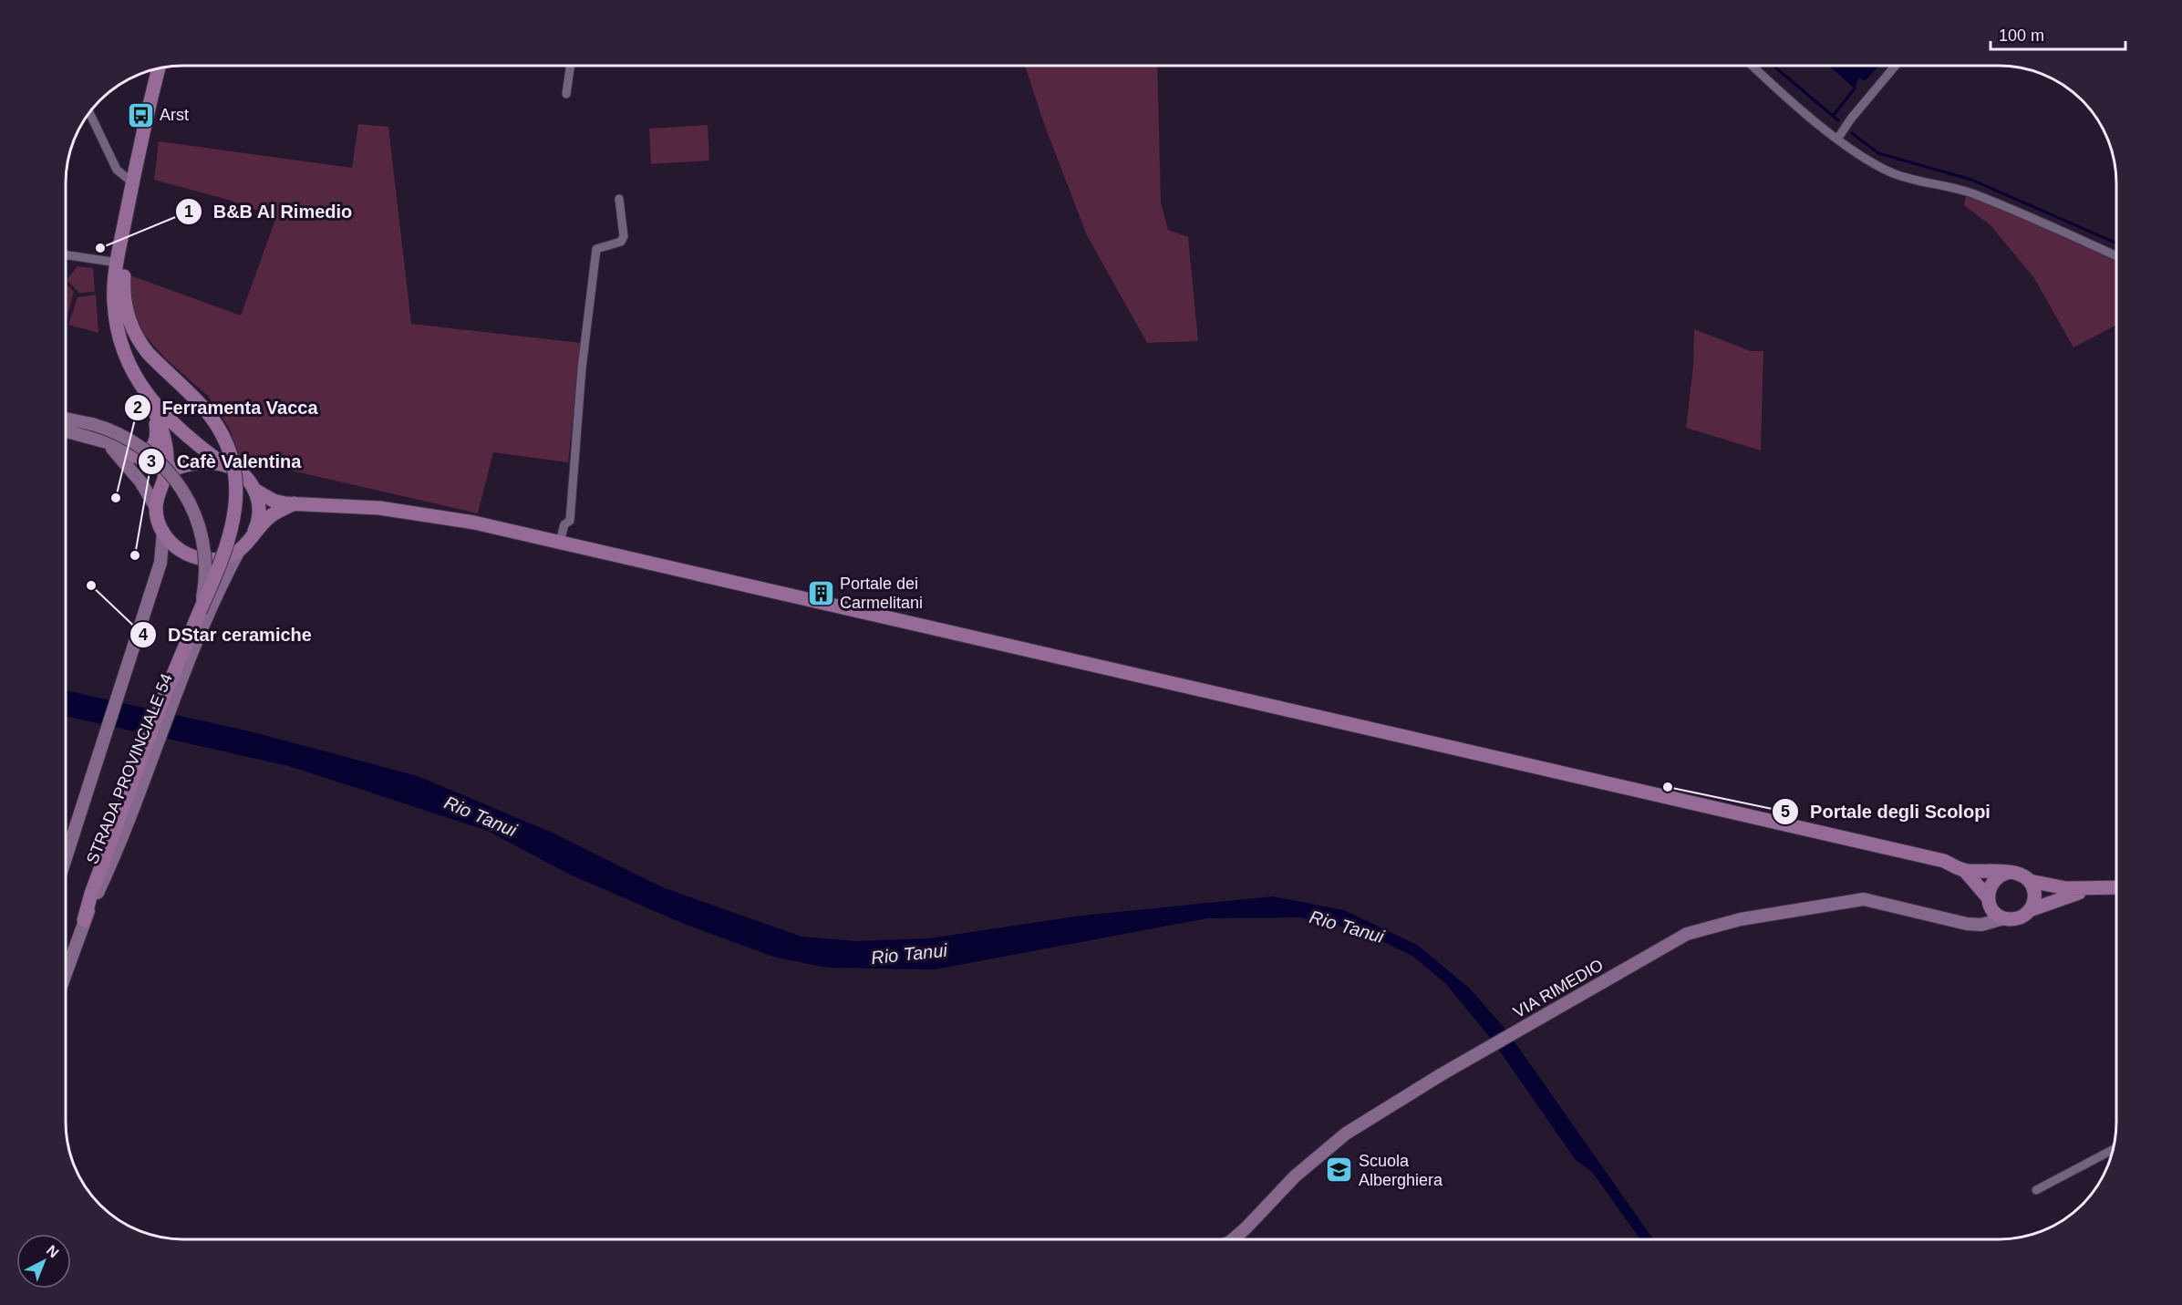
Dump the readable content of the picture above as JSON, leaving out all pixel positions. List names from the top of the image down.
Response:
{
  "streets": {
    "main road": ["STRADA PROVINCIALE 54", "VIA RIMEDIO"]
  },
  "water": ["Rio Tanui"],
  "places": {
    "bus stop": ["Arst"],
    "other": [
      "B&B Al Rimedio",
      "Ferramenta Vacca",
      "Cafè Valentina",
      "DStar ceramiche",
      "Portale degli Scolopi"
    ],
    "building": ["Portale dei Carmelitani"],
    "school or university": ["Scuola Alberghiera"]
  },
  "scale_bar": "100 m",
  "north": "top right"
}
